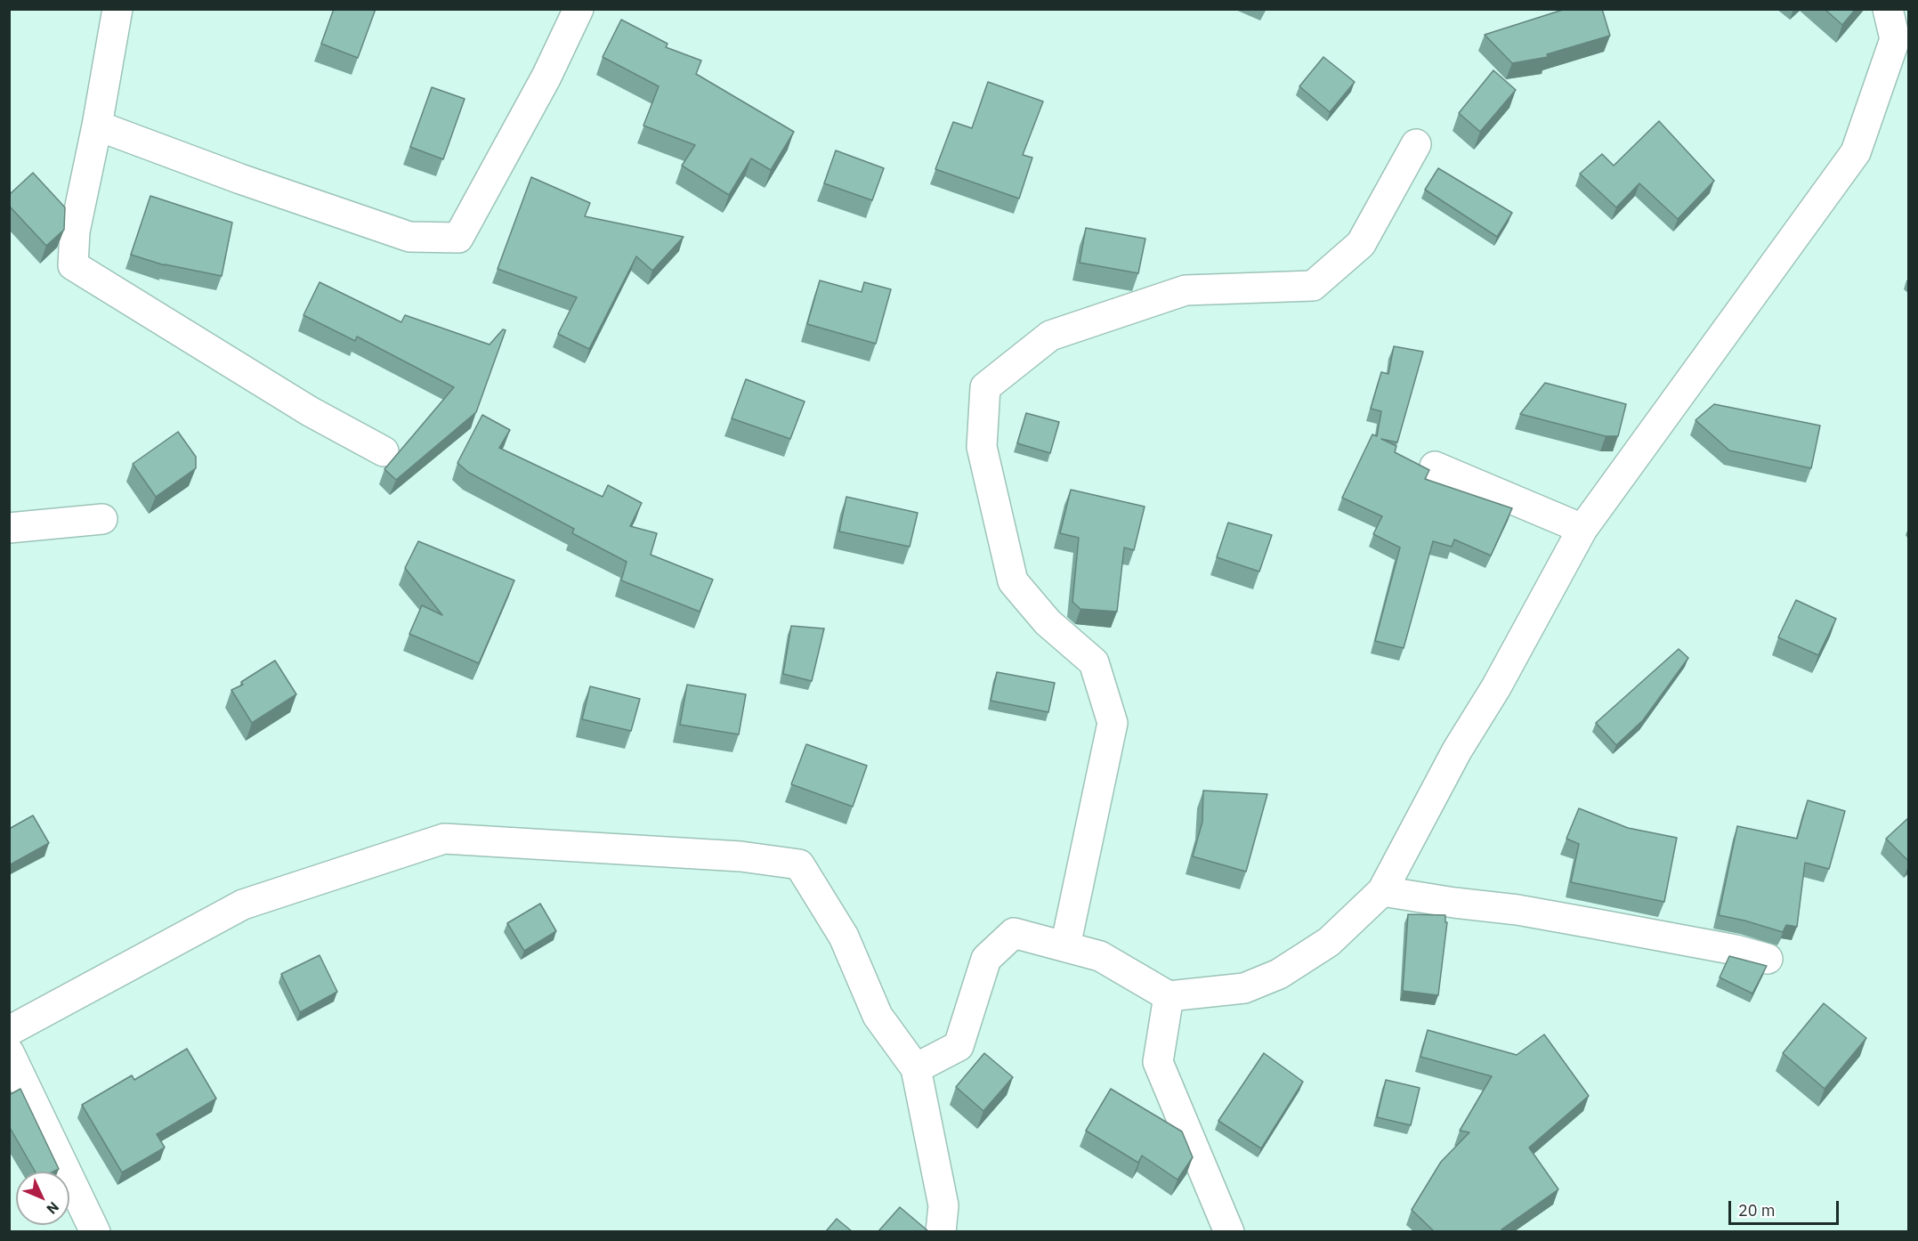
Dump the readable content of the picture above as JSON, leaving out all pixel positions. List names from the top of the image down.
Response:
{
  "scale_bar": "20 m",
  "north": "bottom right"
}
